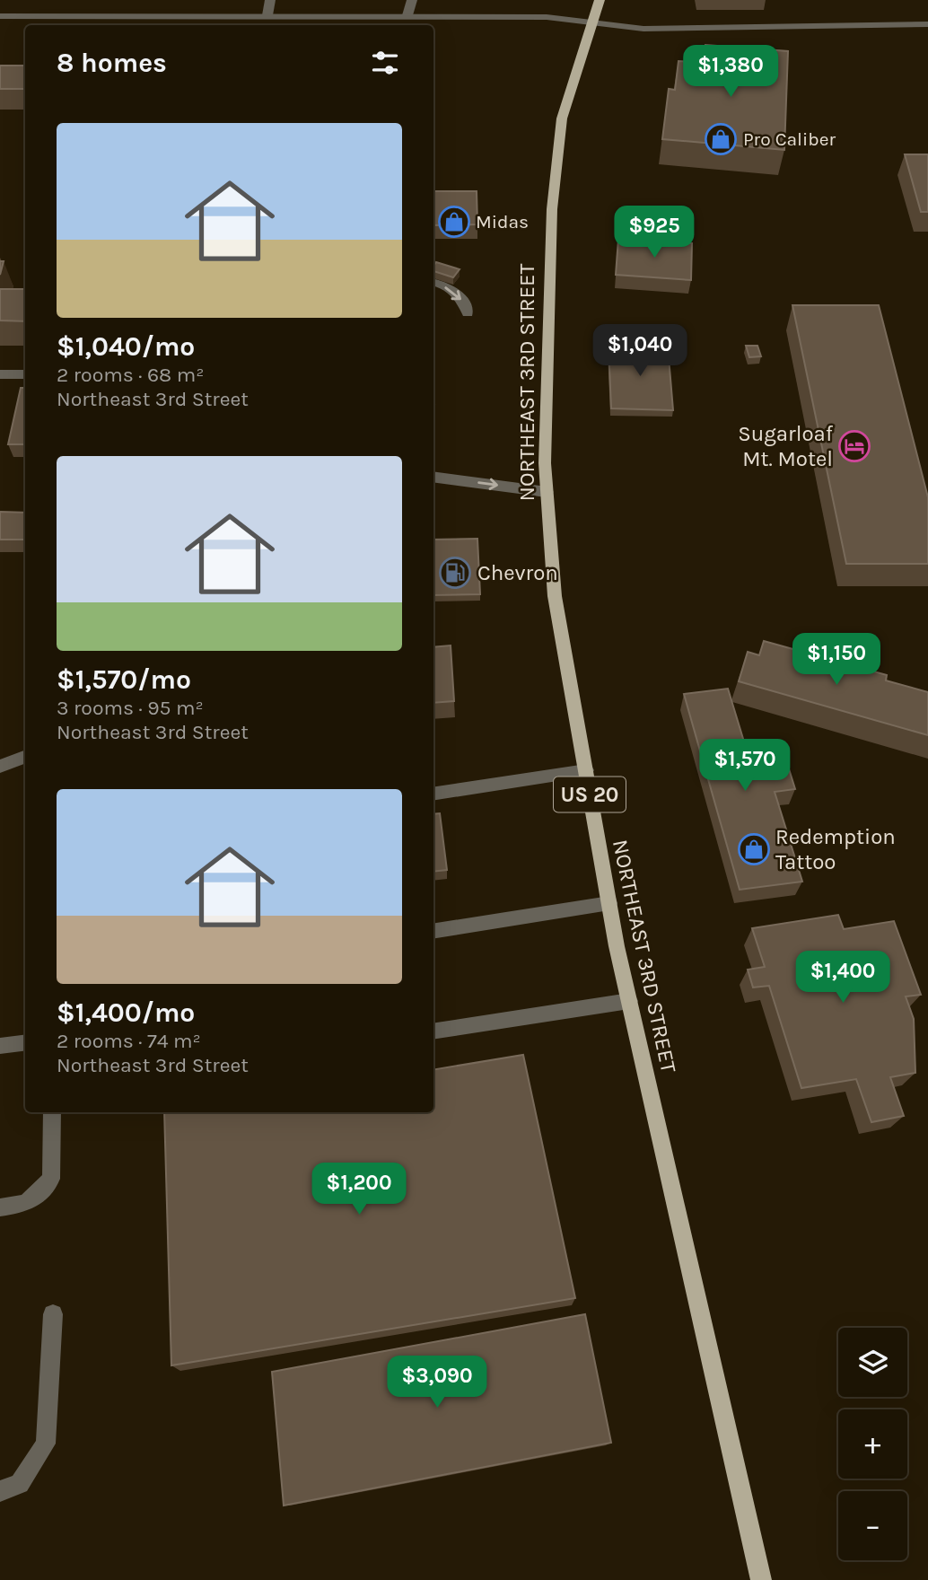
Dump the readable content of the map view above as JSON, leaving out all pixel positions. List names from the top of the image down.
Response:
{
  "streets": {
    "main road": ["NORTHEAST 3RD STREET", "US 20"]
  },
  "places": {
    "shop": ["Pro Caliber", "Midas", "Redemption Tattoo"],
    "hotel": ["Sugarloaf Mt. Motel"],
    "fuel station": ["Chevron"]
  },
  "page": {
    "heading": "8 homes",
    "price": [
      "$1,380",
      "$925",
      "$1,040",
      "$1,150",
      "$1,570",
      "$1,400",
      "$1,200",
      "$3,090"
    ],
    "list": [
      {
        "name": "$1,040/mo",
        "note": "2 rooms · 68 m² · Northeast 3rd Street"
      },
      {
        "name": "$1,570/mo",
        "note": "3 rooms · 95 m² · Northeast 3rd Street"
      },
      {
        "name": "$1,400/mo",
        "note": "2 rooms · 74 m² · Northeast 3rd Street"
      }
    ],
    "map_buttons": ["+", "−"]
  }
}
